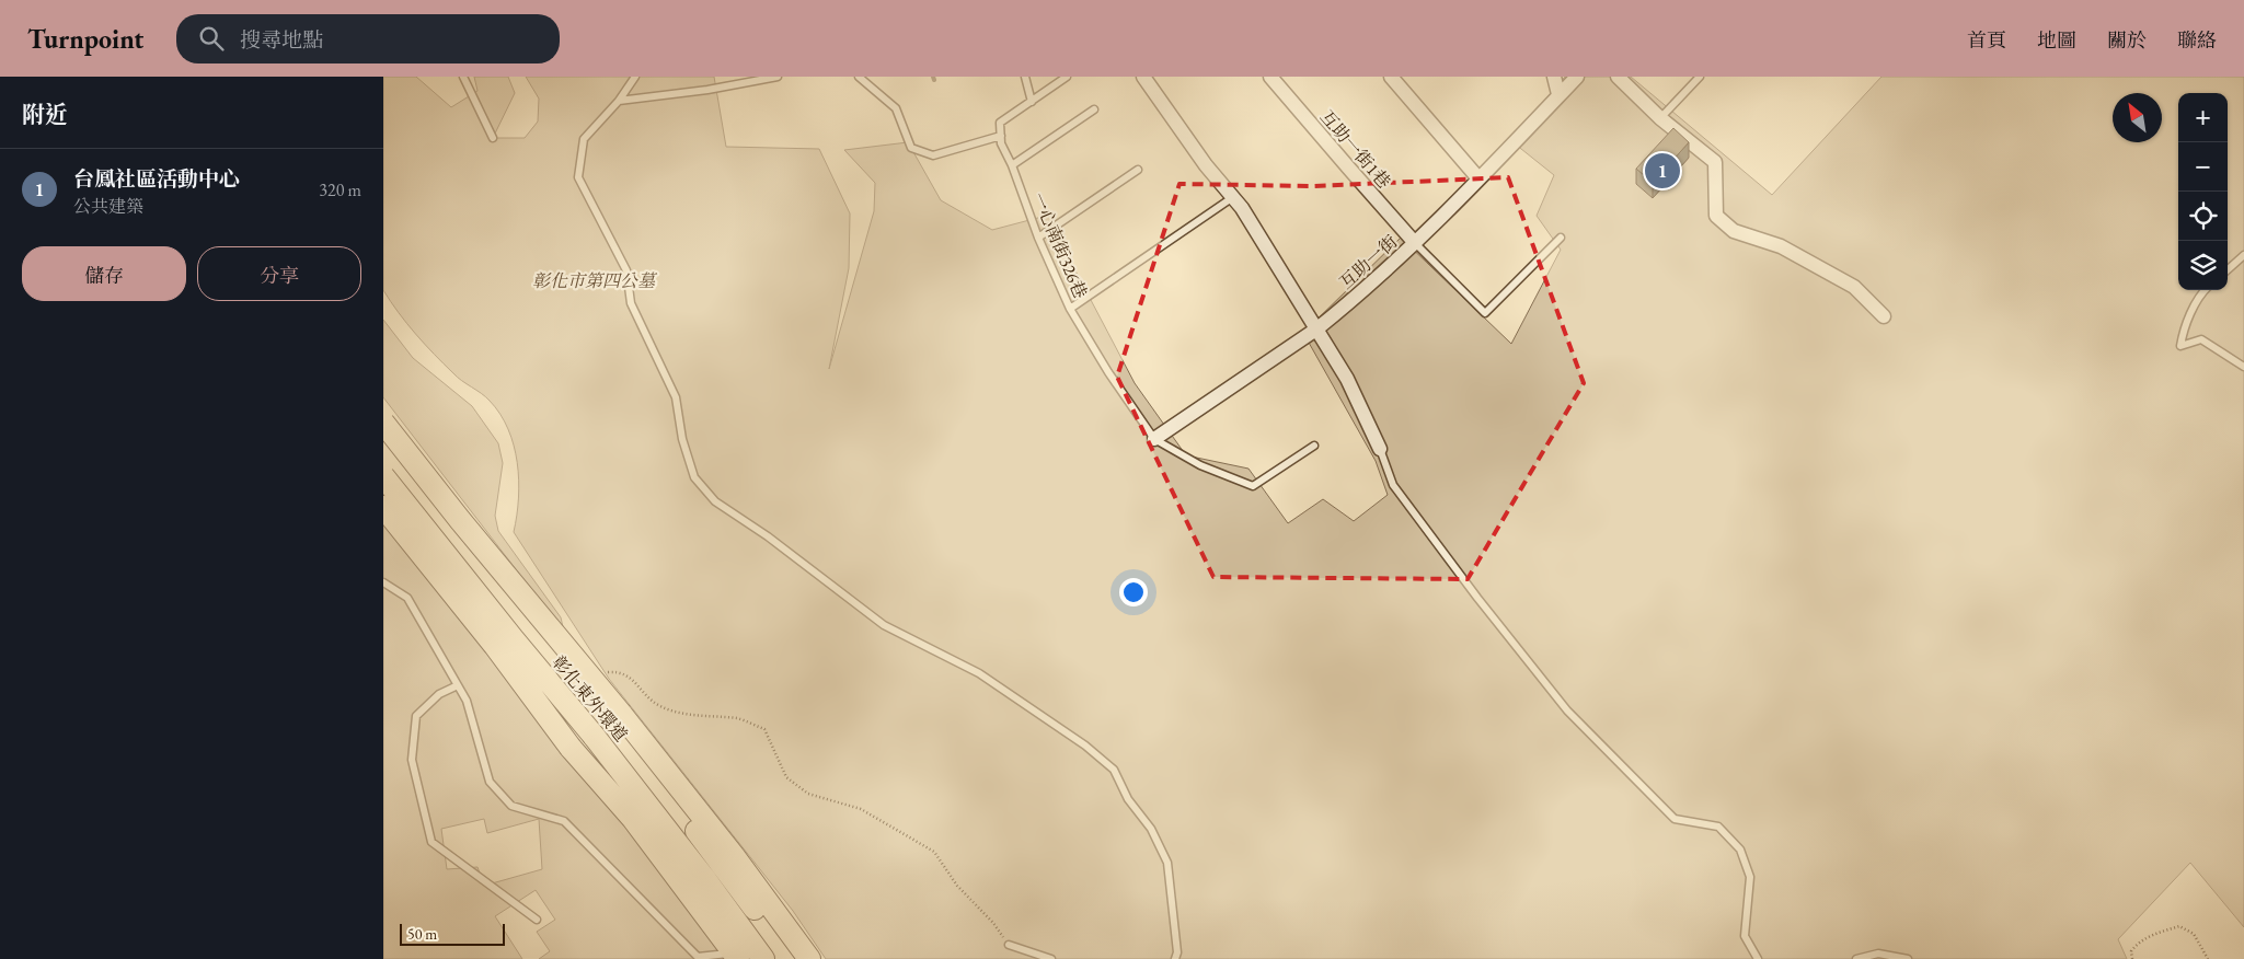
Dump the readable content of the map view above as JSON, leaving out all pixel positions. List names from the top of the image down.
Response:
{
  "streets": {
    "main road": ["彰化東外環道"],
    "street": ["互助一街1巷", "互助一街"],
    "lane": ["一心南街326巷"]
  },
  "crossings": [
    ["互助一街1巷", "互助一街"],
    ["一心南街326巷", "互助一街"]
  ],
  "parks": ["彰化市第四公墓"],
  "scale_bar": "50 m",
  "north": "top left",
  "page": {
    "header": "Turnpoint",
    "search": "搜尋地點",
    "nav": [
      "首頁",
      "地圖",
      "關於",
      "聯絡"
    ],
    "heading": "附近",
    "map_buttons": ["+", "−"],
    "list": [
      {
        "mark": "1",
        "name": "台鳳社區活動中心",
        "note": "公共建築",
        "value": "320 m"
      }
    ],
    "pins": "1",
    "buttons": ["儲存", "分享"],
    "scale": "50 m"
  }
}
